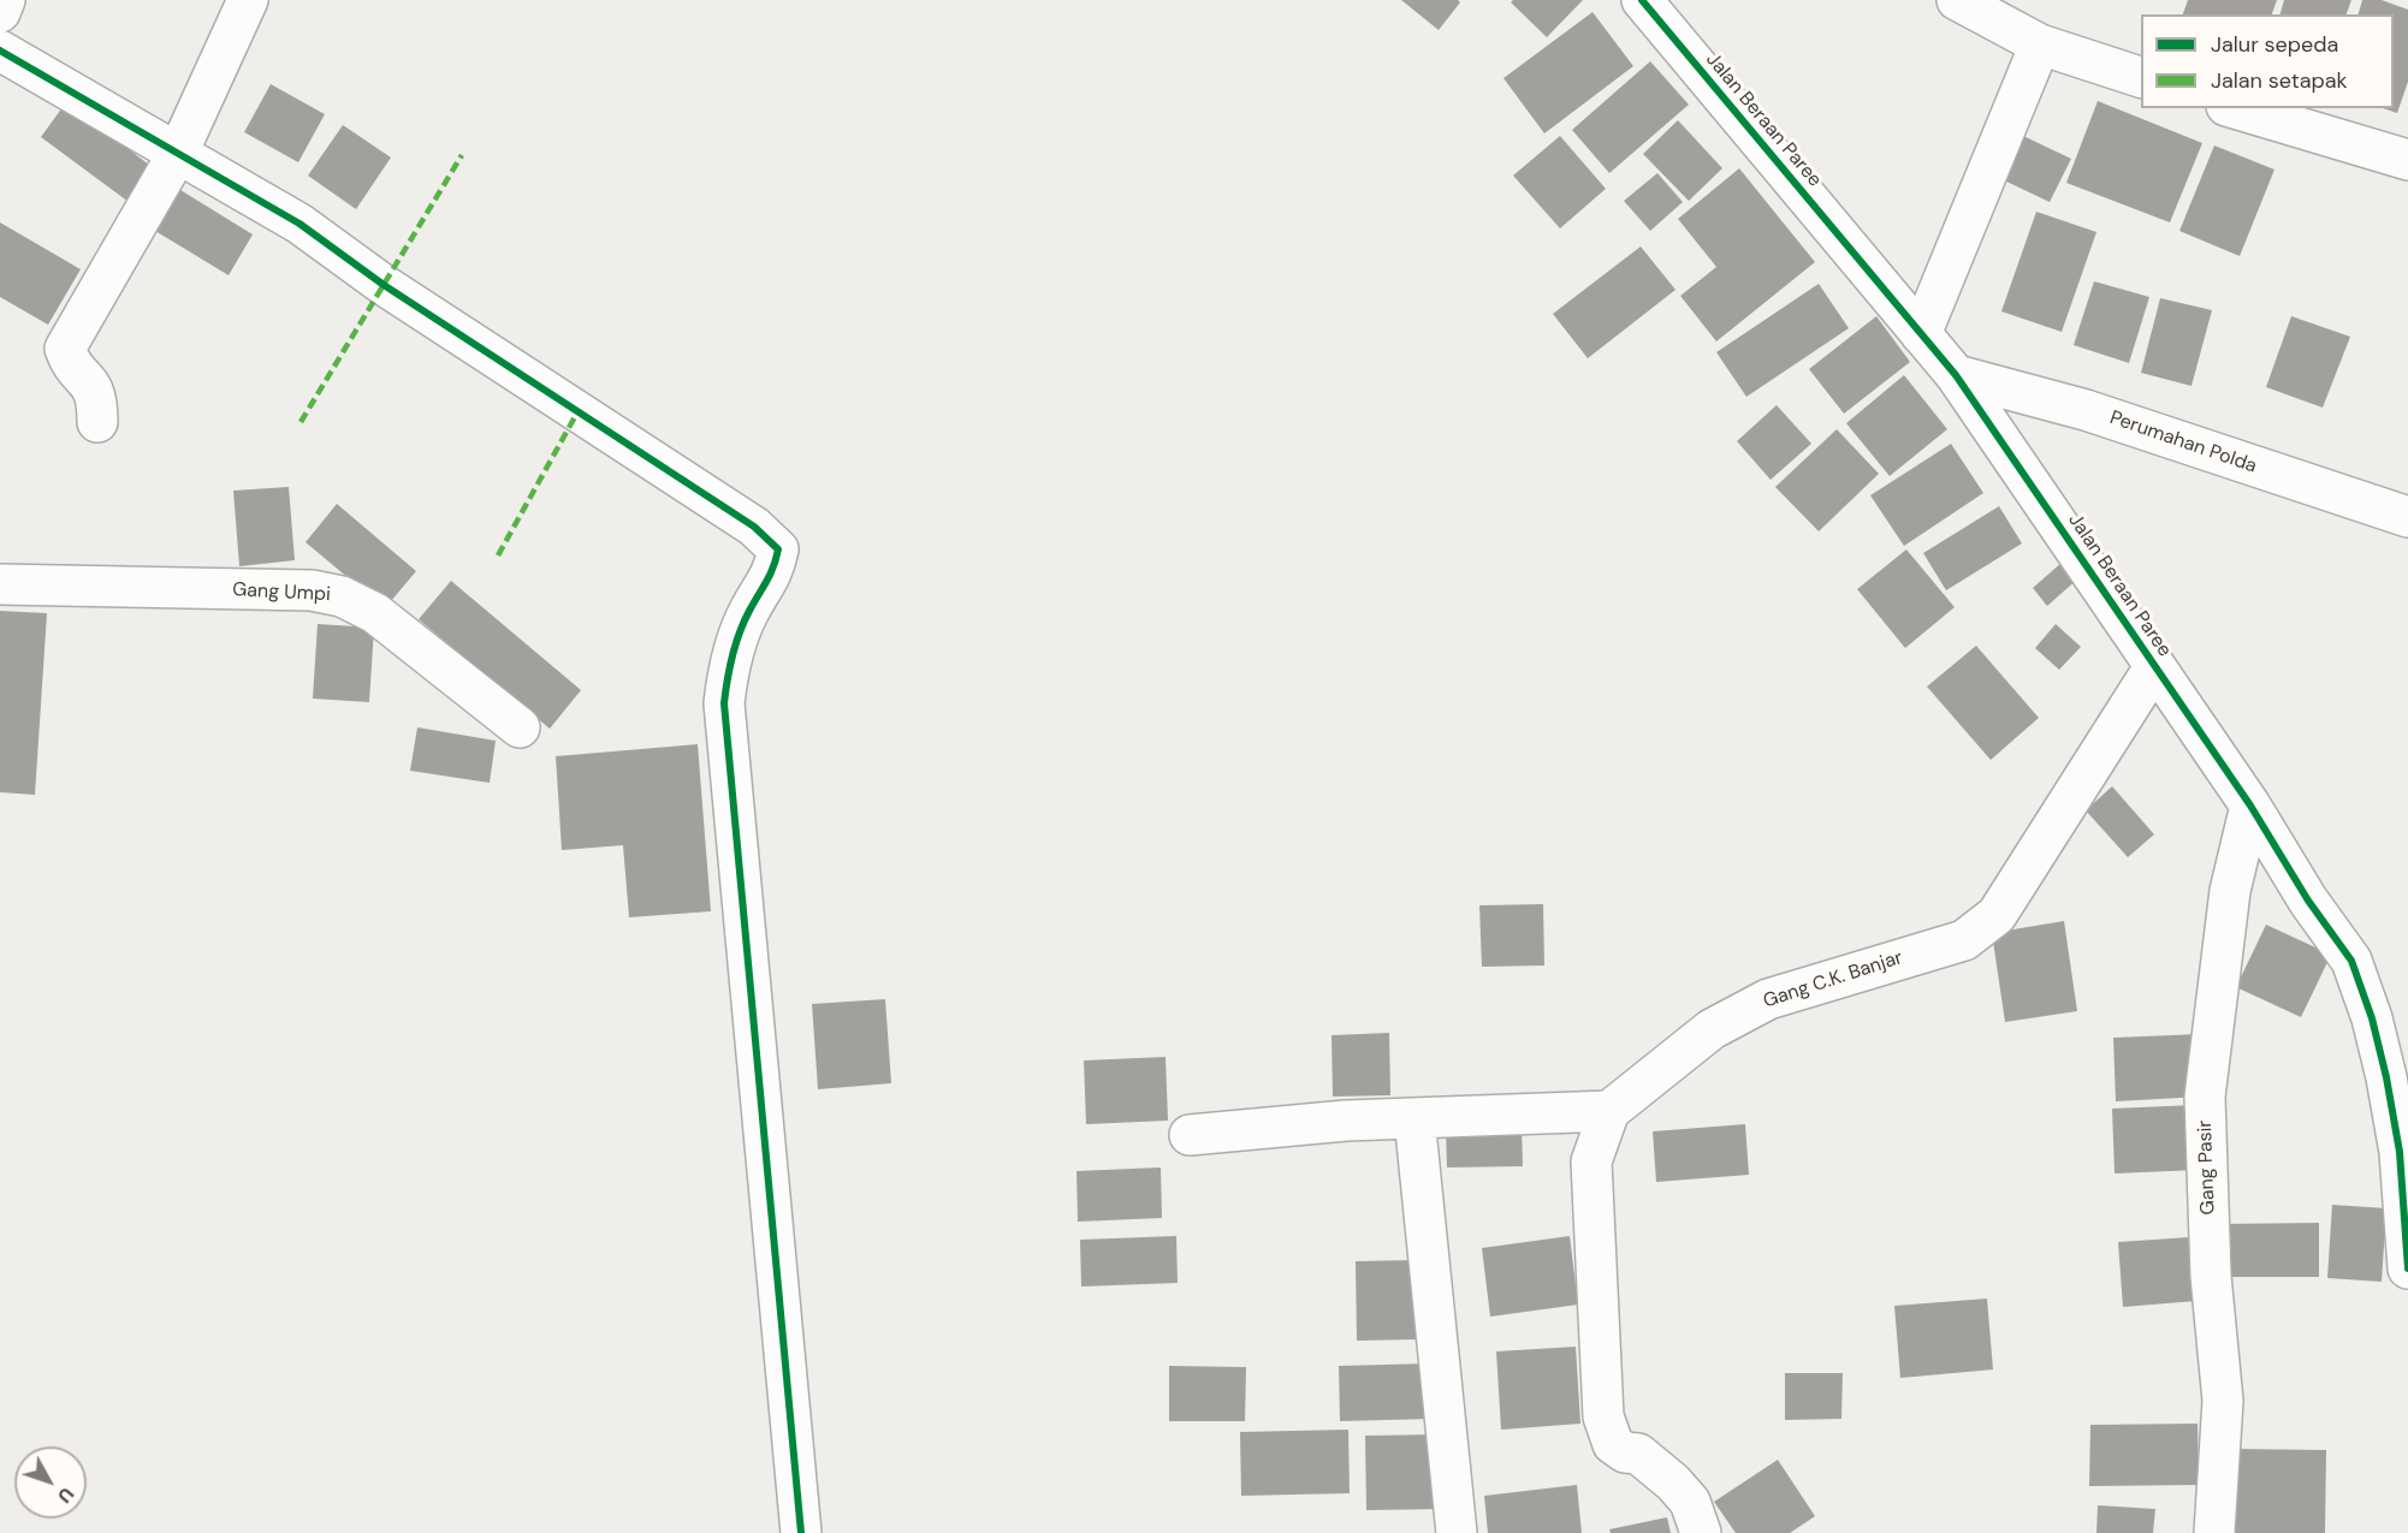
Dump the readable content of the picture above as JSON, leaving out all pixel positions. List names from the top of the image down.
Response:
{
  "streets": {
    "street": [
      "Jalan Beraan Paree",
      "Perumahan Polda",
      "Gang Umpi",
      "Gang C.K. Banjar",
      "Gang Pasir"
    ]
  },
  "crossings": [
    ["Jalan Beraan Paree", "Perumahan Polda"],
    ["Jalan Beraan Paree", "Gang C.K. Banjar"],
    ["Jalan Beraan Paree", "Gang Pasir"]
  ],
  "legend": ["Jalur sepeda", "Jalan setapak"],
  "north": "bottom right"
}
